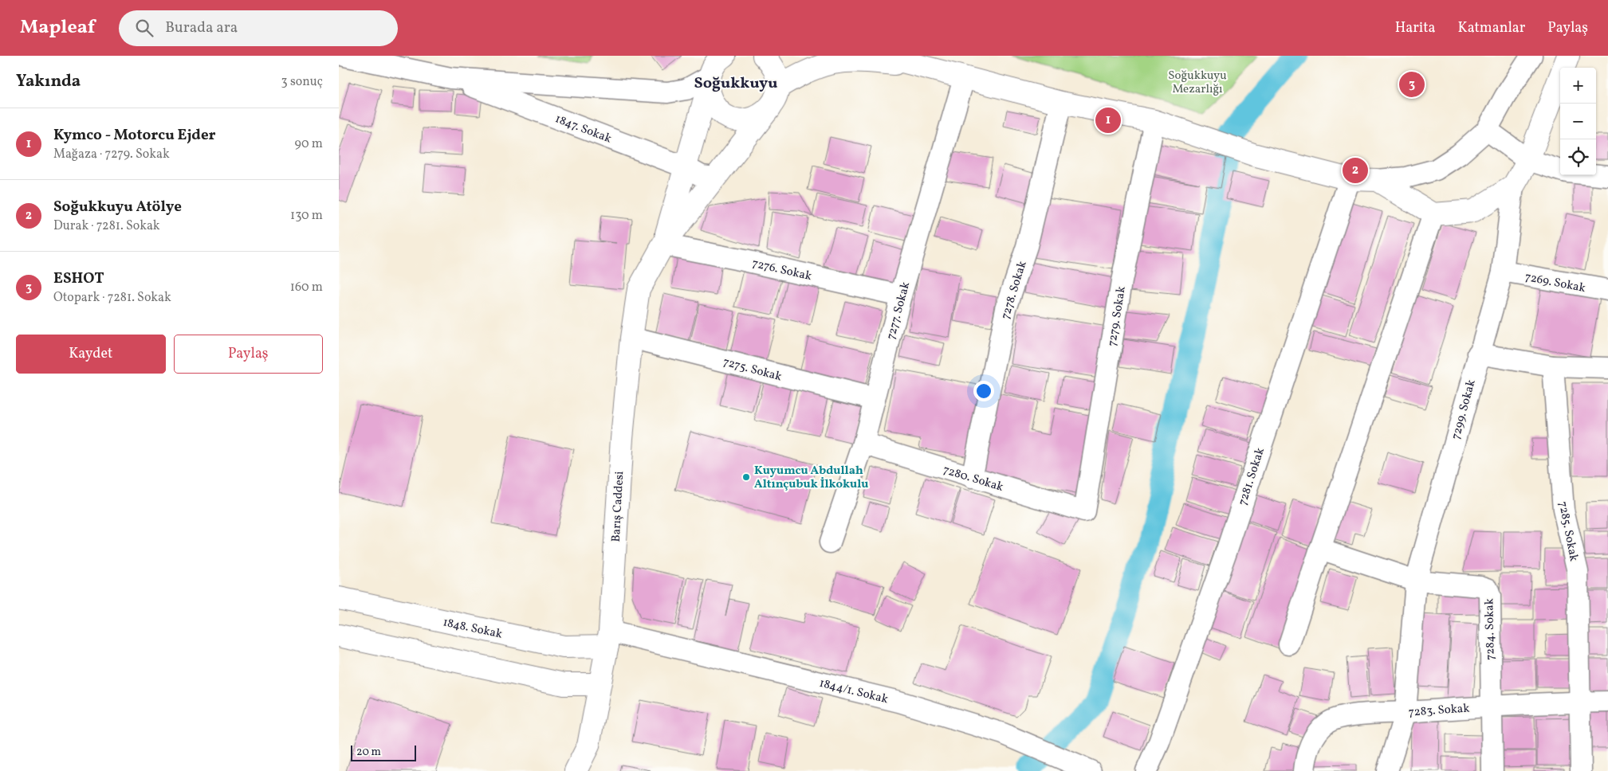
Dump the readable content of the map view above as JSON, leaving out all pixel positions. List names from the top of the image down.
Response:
{
  "streets": {
    "main road": ["7299. Sokak", "Barış Caddesi", "1848. Sokak"],
    "street": [
      "1847. Sokak",
      "7276. Sokak",
      "7269. Sokak",
      "7278. Sokak",
      "7277. Sokak",
      "7279. Sokak",
      "7275. Sokak",
      "7281. Sokak",
      "7280. Sokak",
      "7285. Sokak",
      "7284. Sokak",
      "1844/1. Sokak",
      "7283. Sokak"
    ]
  },
  "crossings": [
    ["7276. Sokak", "7277. Sokak"],
    ["7276. Sokak", "Barış Caddesi"],
    ["7269. Sokak", "7299. Sokak"],
    ["7278. Sokak", "7280. Sokak"],
    ["7277. Sokak", "7275. Sokak"],
    ["7277. Sokak", "7280. Sokak"],
    ["7279. Sokak", "7280. Sokak"],
    ["7275. Sokak", "Barış Caddesi"],
    ["7299. Sokak", "7284. Sokak"],
    ["7299. Sokak", "7283. Sokak"],
    ["Barış Caddesi", "1848. Sokak"],
    ["Barış Caddesi", "1844/1. Sokak"],
    ["7285. Sokak", "7283. Sokak"],
    ["1848. Sokak", "1844/1. Sokak"],
    ["7284. Sokak", "7283. Sokak"]
  ],
  "districts": ["Soğukkuyu"],
  "parks": ["Soğukkuyu Mezarlığı"],
  "places": ["Kuyumcu Abdullah Altınçubuk İlkokulu"],
  "scale_bar": "20 m",
  "page": {
    "header": "Mapleaf",
    "search": "Burada ara",
    "nav": ["Harita", "Katmanlar", "Paylaş"],
    "heading": ["Yakında", "3 sonuç"],
    "map_buttons": ["+", "−"],
    "pins": ["3", "1", "2"],
    "list": [
      {
        "mark": "1",
        "name": "Kymco - Motorcu Ejder",
        "note": "Mağaza · 7279. Sokak",
        "value": "90 m"
      },
      {
        "mark": "2",
        "name": "Soğukkuyu Atölye",
        "note": "Durak · 7281. Sokak",
        "value": "130 m"
      },
      {
        "mark": "3",
        "name": "ESHOT",
        "note": "Otopark · 7281. Sokak",
        "value": "160 m"
      }
    ],
    "buttons": ["Kaydet", "Paylaş"],
    "scale": "20 m"
  }
}
